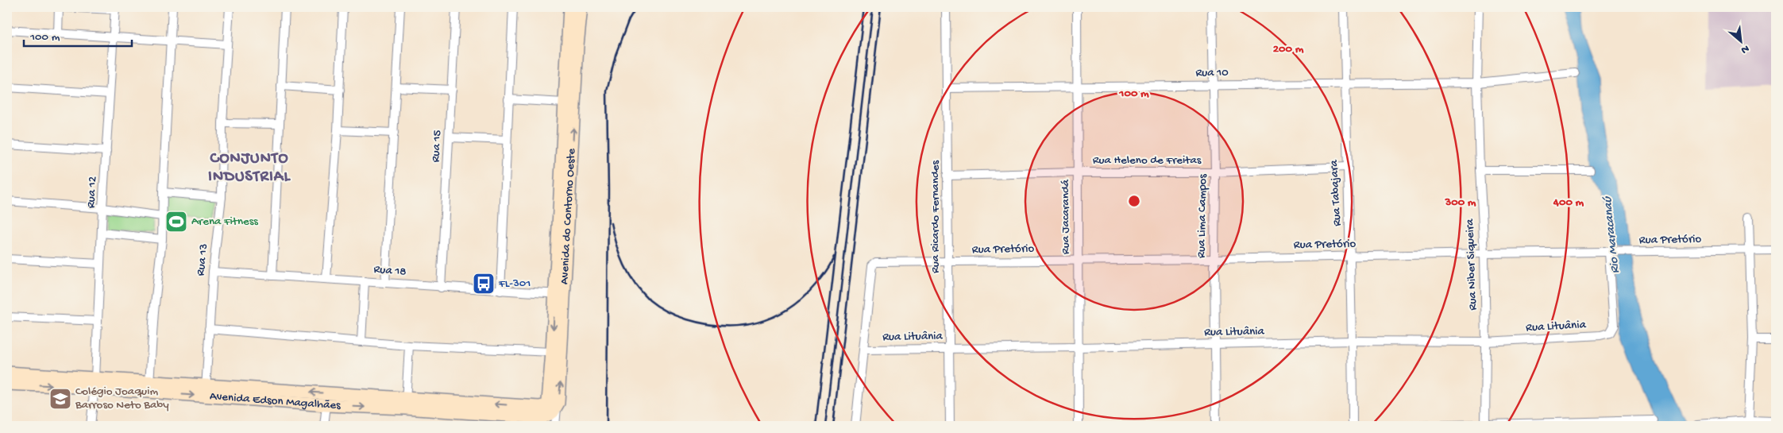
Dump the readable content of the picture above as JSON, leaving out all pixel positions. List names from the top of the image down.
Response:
{
  "streets": {
    "street": [
      "Rua 10",
      "Rua 15",
      "Rua Heleno de Freitas",
      "Rua 12",
      "Rua Tabajara",
      "Avenida do Contorno Oeste",
      "Rua Lima Campos",
      "Rua Ricardo Fernandes",
      "Rua Jacarandá",
      "Rua Pretório",
      "Rua 13",
      "Rua Niber Siqueira",
      "Rua 18",
      "Rua Lituânia",
      "Avenida Edson Magalhães"
    ]
  },
  "crossings": [
    ["Rua 10", "Rua Tabajara"],
    ["Rua 10", "Rua Lima Campos"],
    ["Rua 10", "Rua Ricardo Fernandes"],
    ["Rua 10", "Rua Jacarandá"],
    ["Rua 10", "Rua Niber Siqueira"],
    ["Rua 15", "Rua 18"],
    ["Rua Heleno de Freitas", "Rua Tabajara"],
    ["Rua Heleno de Freitas", "Rua Lima Campos"],
    ["Rua Heleno de Freitas", "Rua Ricardo Fernandes"],
    ["Rua Heleno de Freitas", "Rua Jacarandá"],
    ["Rua 12", "Avenida Edson Magalhães"],
    ["Rua Tabajara", "Rua Pretório"],
    ["Rua Tabajara", "Rua Lituânia"],
    ["Avenida do Contorno Oeste", "Rua 18"],
    ["Avenida do Contorno Oeste", "Avenida Edson Magalhães"],
    ["Rua Lima Campos", "Rua Pretório"],
    ["Rua Lima Campos", "Rua Lituânia"],
    ["Rua Ricardo Fernandes", "Rua Pretório"],
    ["Rua Ricardo Fernandes", "Rua Lituânia"],
    ["Rua Jacarandá", "Rua Pretório"],
    ["Rua Jacarandá", "Rua Lituânia"],
    ["Rua Pretório", "Rua Niber Siqueira"],
    ["Rua Pretório", "Rua Lituânia"],
    ["Rua 13", "Rua 18"],
    ["Rua 13", "Avenida Edson Magalhães"],
    ["Rua Niber Siqueira", "Rua Lituânia"]
  ],
  "districts": ["CONJUNTO INDUSTRIAL"],
  "water": ["Rio Maracanaú"],
  "places": {
    "sports": ["Arena Fitness"],
    "bus stop": ["FL-301"],
    "school or university": ["Colégio Joaquim Barroso Neto Baby"]
  },
  "scale_bar": "100 m",
  "north": "bottom right",
  "rings": [
    "200 m",
    "100 m",
    "300 m",
    "400 m"
  ]
}
